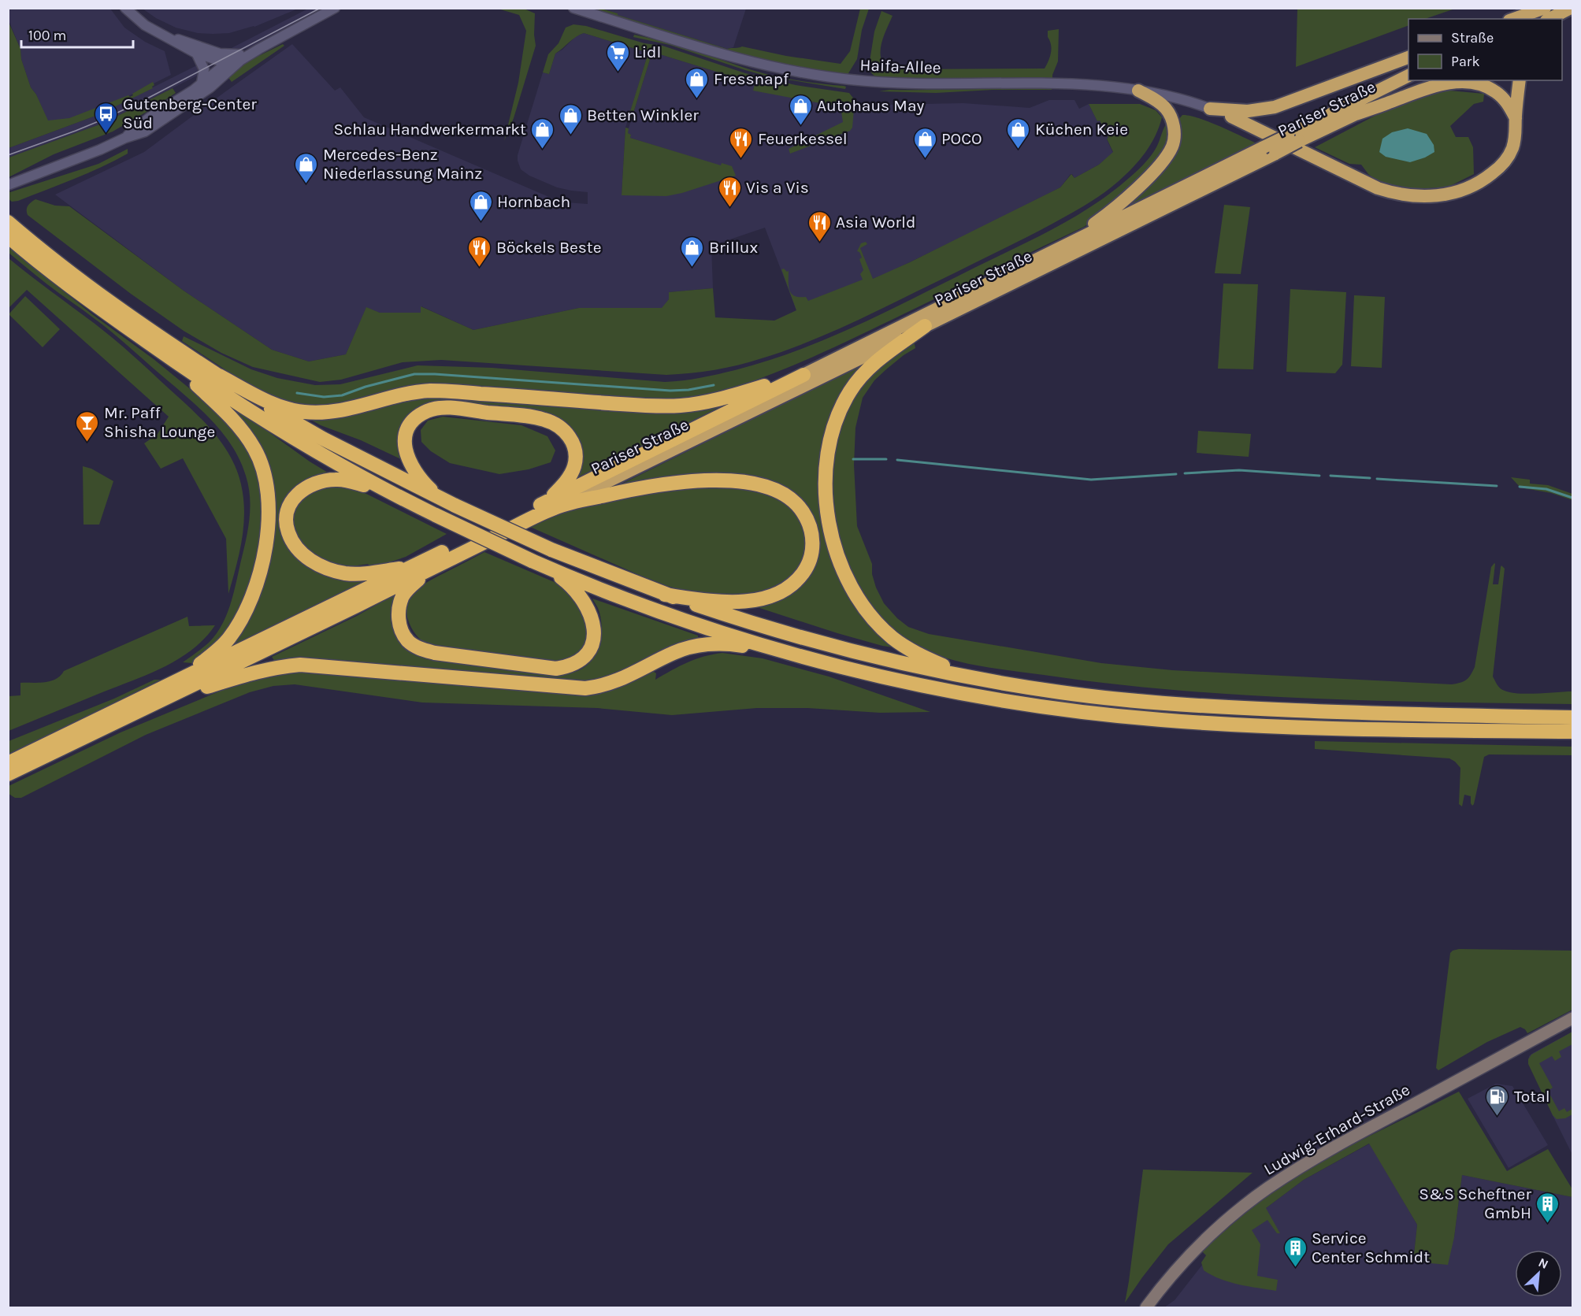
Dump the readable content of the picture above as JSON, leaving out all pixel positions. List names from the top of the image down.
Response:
{
  "streets": {
    "highway": ["Pariser Straße"],
    "main road": ["Ludwig-Erhard-Straße"],
    "street": ["Haifa-Allee"]
  },
  "places": {
    "supermarket": ["Lidl"],
    "shop": [
      "Fressnapf",
      "Autohaus May",
      "Betten Winkler",
      "Schlau Handwerkermarkt",
      "Küchen Keie",
      "POCO",
      "Mercedes-Benz Niederlassung Mainz",
      "Hornbach",
      "Brillux"
    ],
    "bus stop": ["Gutenberg-Center Süd"],
    "restaurant": [
      "Feuerkessel",
      "Vis a Vis",
      "Asia World",
      "Böckels Beste"
    ],
    "bar": ["Mr. Paff Shisha Lounge"],
    "fuel station": ["Total"],
    "building": ["S&S Scheftner GmbH", "Service Center Schmidt"]
  },
  "legend": ["Straße", "Park"],
  "scale_bar": "100 m",
  "north": "top right"
}
